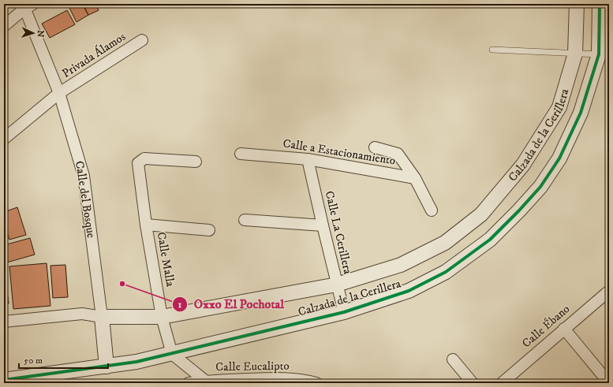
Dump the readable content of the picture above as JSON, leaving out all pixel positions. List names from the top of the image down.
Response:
{
  "streets": {
    "street": [
      "Privada Álamos",
      "Calzada de la Cerillera",
      "Calle a Estacionamiento",
      "Calle del Bosque",
      "Calle La Cerillera",
      "Calle Malla",
      "Calle Ébano",
      "Calle Eucalipto"
    ]
  },
  "crossings": [
    ["Privada Álamos", "Calle del Bosque"],
    ["Calzada de la Cerillera", "Calle del Bosque"],
    ["Calzada de la Cerillera", "Calle La Cerillera"],
    ["Calzada de la Cerillera", "Calle Malla"],
    ["Calle a Estacionamiento", "Calle La Cerillera"]
  ],
  "places": ["Oxxo El Pochotal"],
  "scale_bar": "50 m",
  "north": "right"
}
